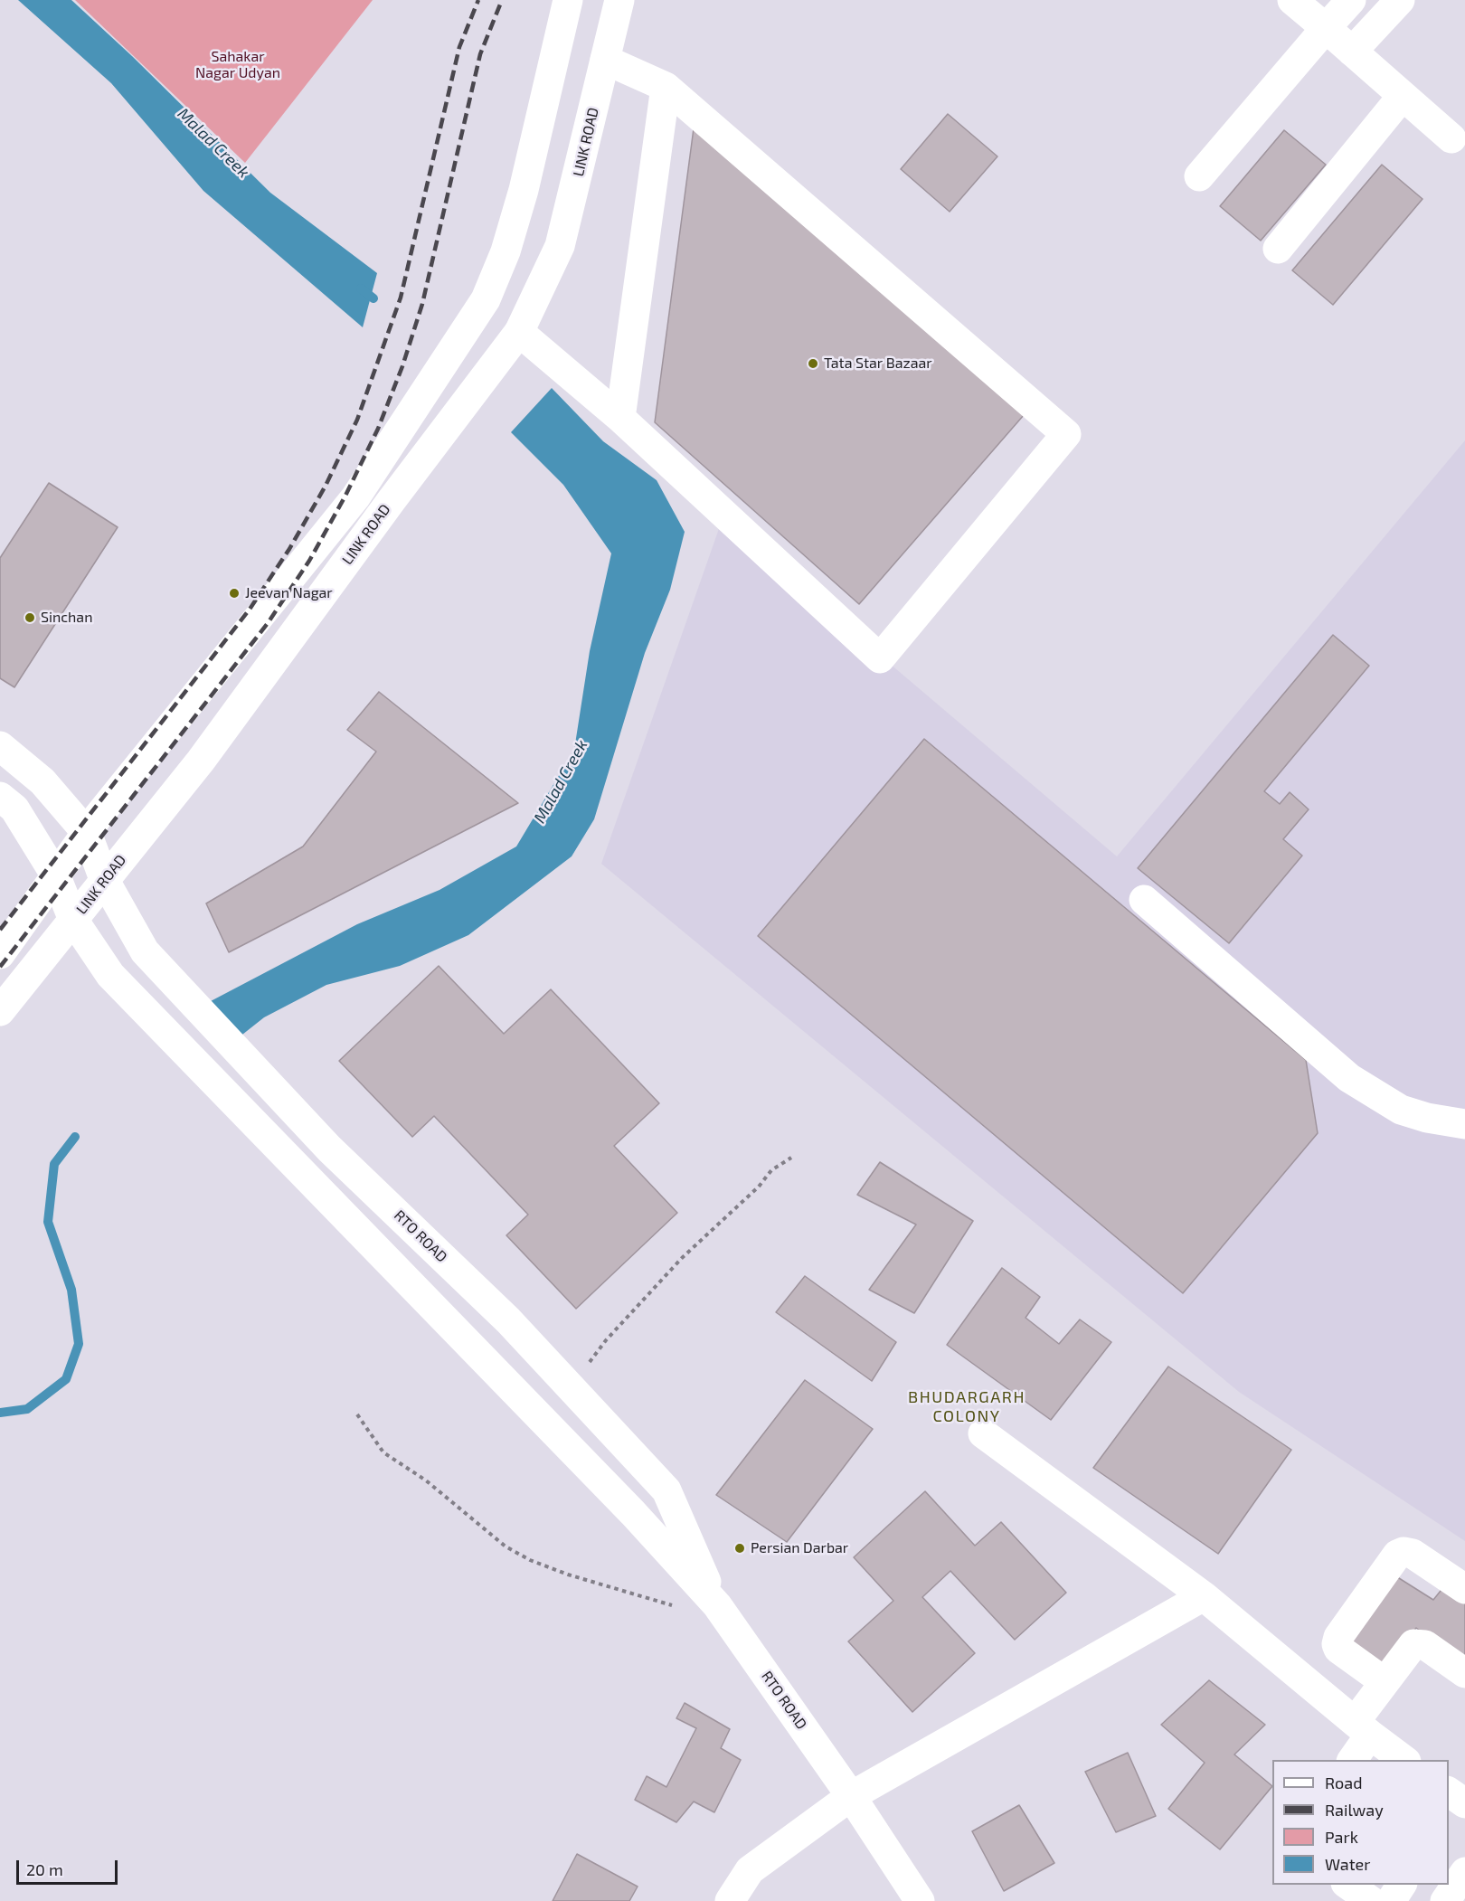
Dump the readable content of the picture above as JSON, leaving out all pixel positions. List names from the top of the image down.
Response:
{
  "streets": {
    "street": ["LINK ROAD", "RTO ROAD"]
  },
  "crossings": [
    ["LINK ROAD", "RTO ROAD"]
  ],
  "districts": ["BHUDARGARH COLONY"],
  "water": ["Malad Creek"],
  "parks": ["Sahakar Nagar Udyan"],
  "places": [
    "Tata Star Bazaar",
    "Jeevan Nagar",
    "Sinchan",
    "Persian Darbar"
  ],
  "legend": [
    "Road",
    "Railway",
    "Park",
    "Water"
  ],
  "scale_bar": "20 m"
}
